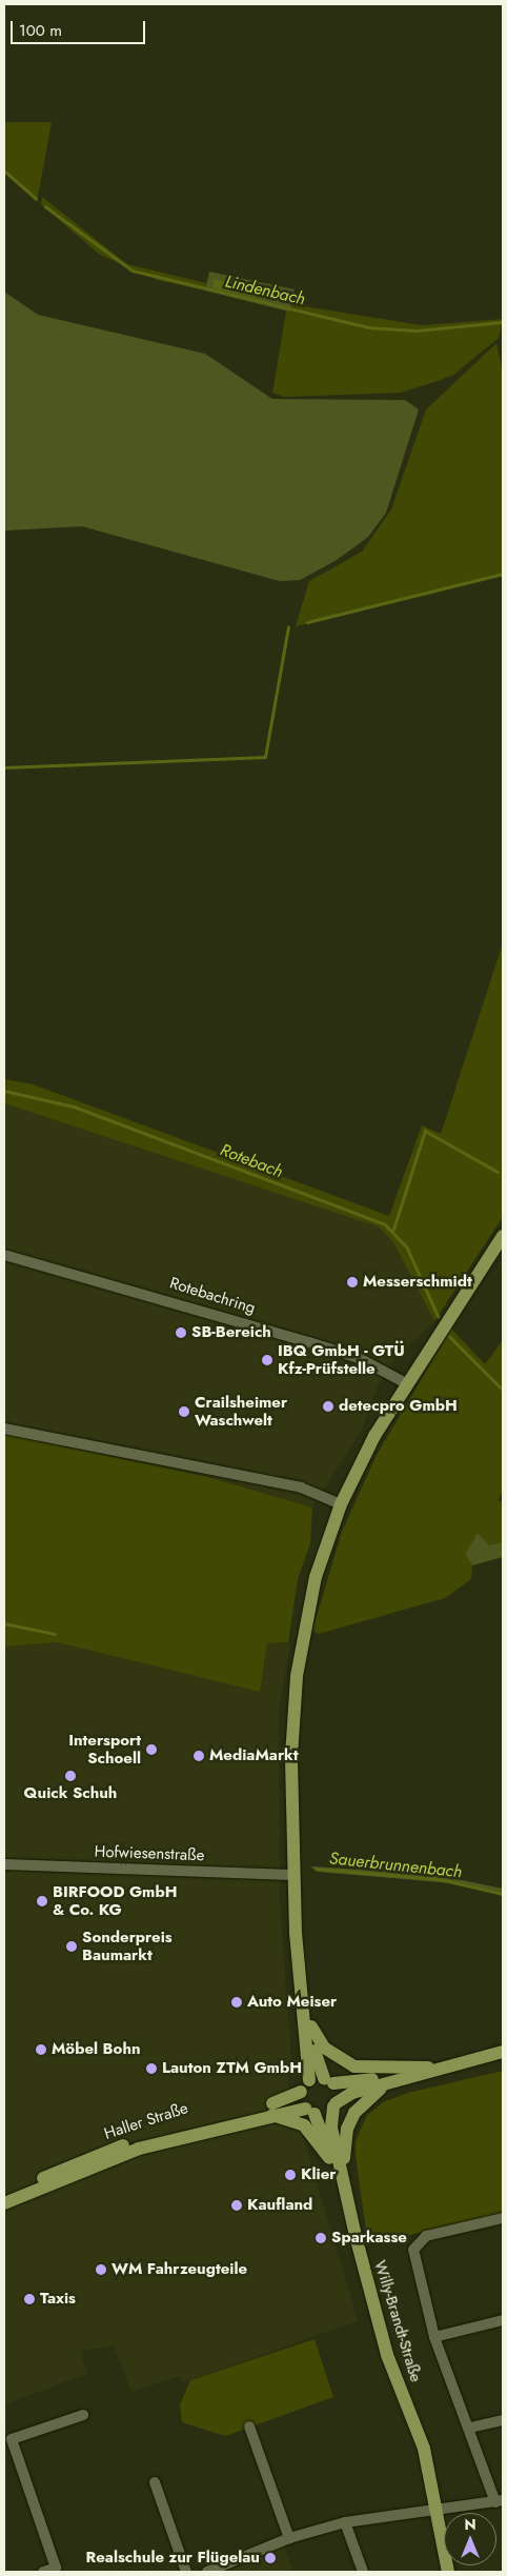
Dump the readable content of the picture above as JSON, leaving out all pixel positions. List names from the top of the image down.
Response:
{
  "streets": {
    "main road": ["Haller Straße", "Willy-Brandt-Straße"],
    "street": ["Rotebachring", "Hofwiesenstraße"]
  },
  "crossings": [
    ["Haller Straße", "Willy-Brandt-Straße"]
  ],
  "water": ["Lindenbach", "Rotebach", "Sauerbrunnenbach"],
  "places": [
    "Messerschmidt",
    "SB-Bereich",
    "IBQ GmbH - GTÜ Kfz-Prüfstelle",
    "detecpro GmbH",
    "Crailsheimer Waschwelt",
    "Intersport Schoell",
    "MediaMarkt",
    "Quick Schuh",
    "BIRFOOD GmbH & Co. KG",
    "Sonderpreis Baumarkt",
    "Auto Meiser",
    "Möbel Bohn",
    "Lauton ZTM GmbH",
    "Klier",
    "Kaufland",
    "Sparkasse",
    "WM Fahrzeugteile",
    "Taxis",
    "Realschule zur Flügelau"
  ],
  "scale_bar": "100 m",
  "north": "top"
}
